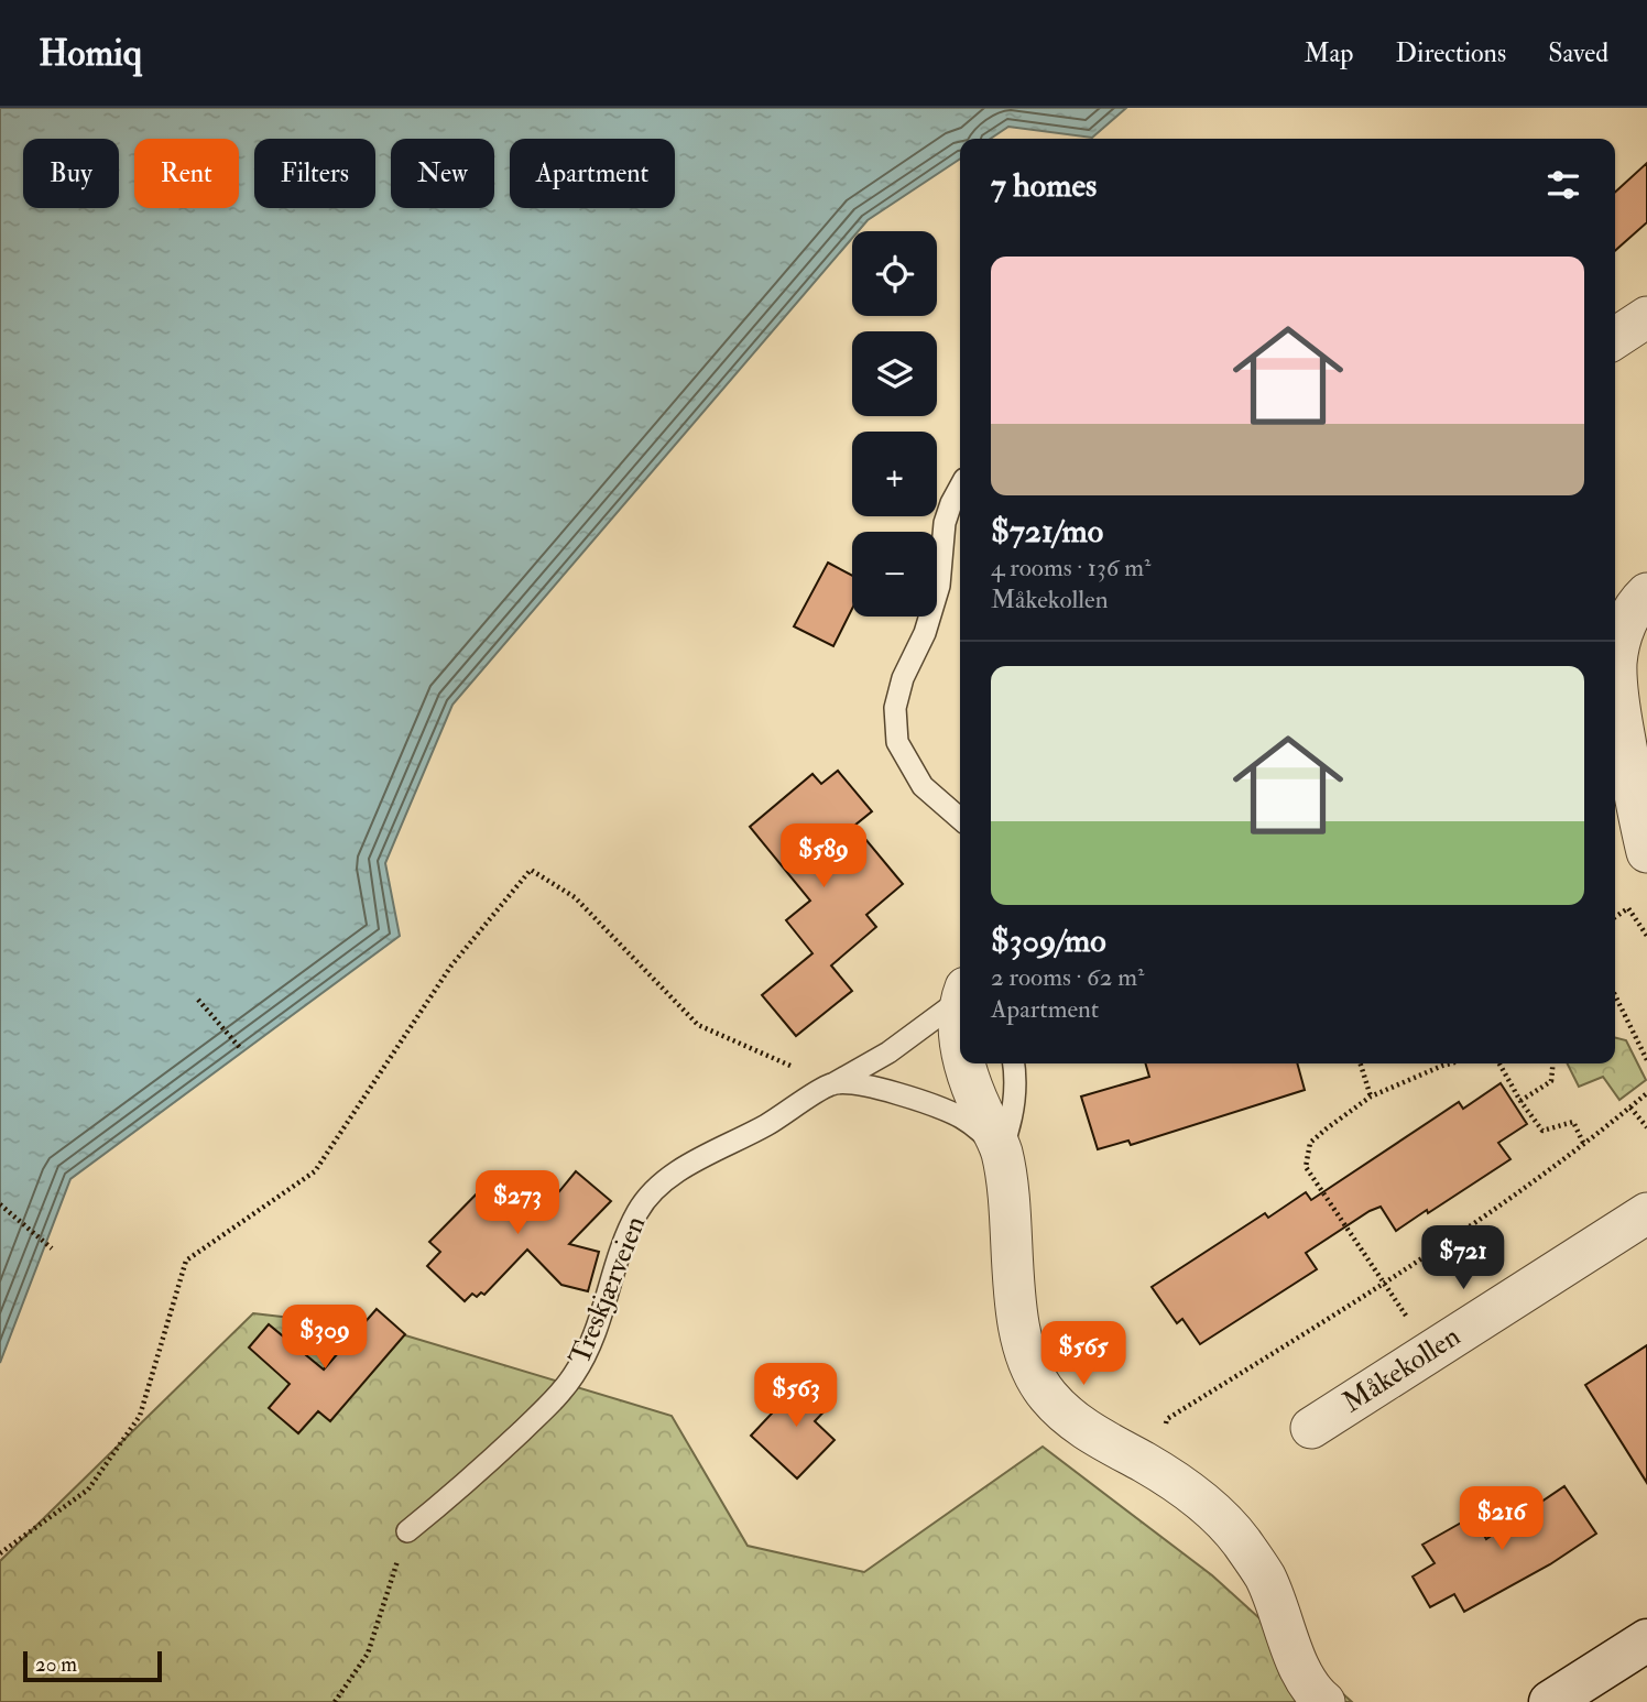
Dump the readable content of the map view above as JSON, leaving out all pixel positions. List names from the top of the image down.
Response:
{
  "streets": {
    "street": ["Måkekollen"],
    "lane": ["Treskjærveien"]
  },
  "scale_bar": "20 m",
  "page": {
    "header": "Homiq",
    "nav": ["Map", "Directions", "Saved"],
    "chip": [
      "Buy",
      "Rent",
      "Filters",
      "New",
      "Apartment"
    ],
    "heading": "7 homes",
    "map_buttons": ["+", "−"],
    "list": [
      {
        "name": "$721/mo",
        "note": "4 rooms · 136 m² · Måkekollen"
      },
      {
        "name": "$309/mo",
        "note": "2 rooms · 62 m² · Apartment"
      }
    ],
    "price": [
      "$589",
      "$273",
      "$721",
      "$309",
      "$565",
      "$563",
      "$216"
    ],
    "scale": "20 m"
  }
}
